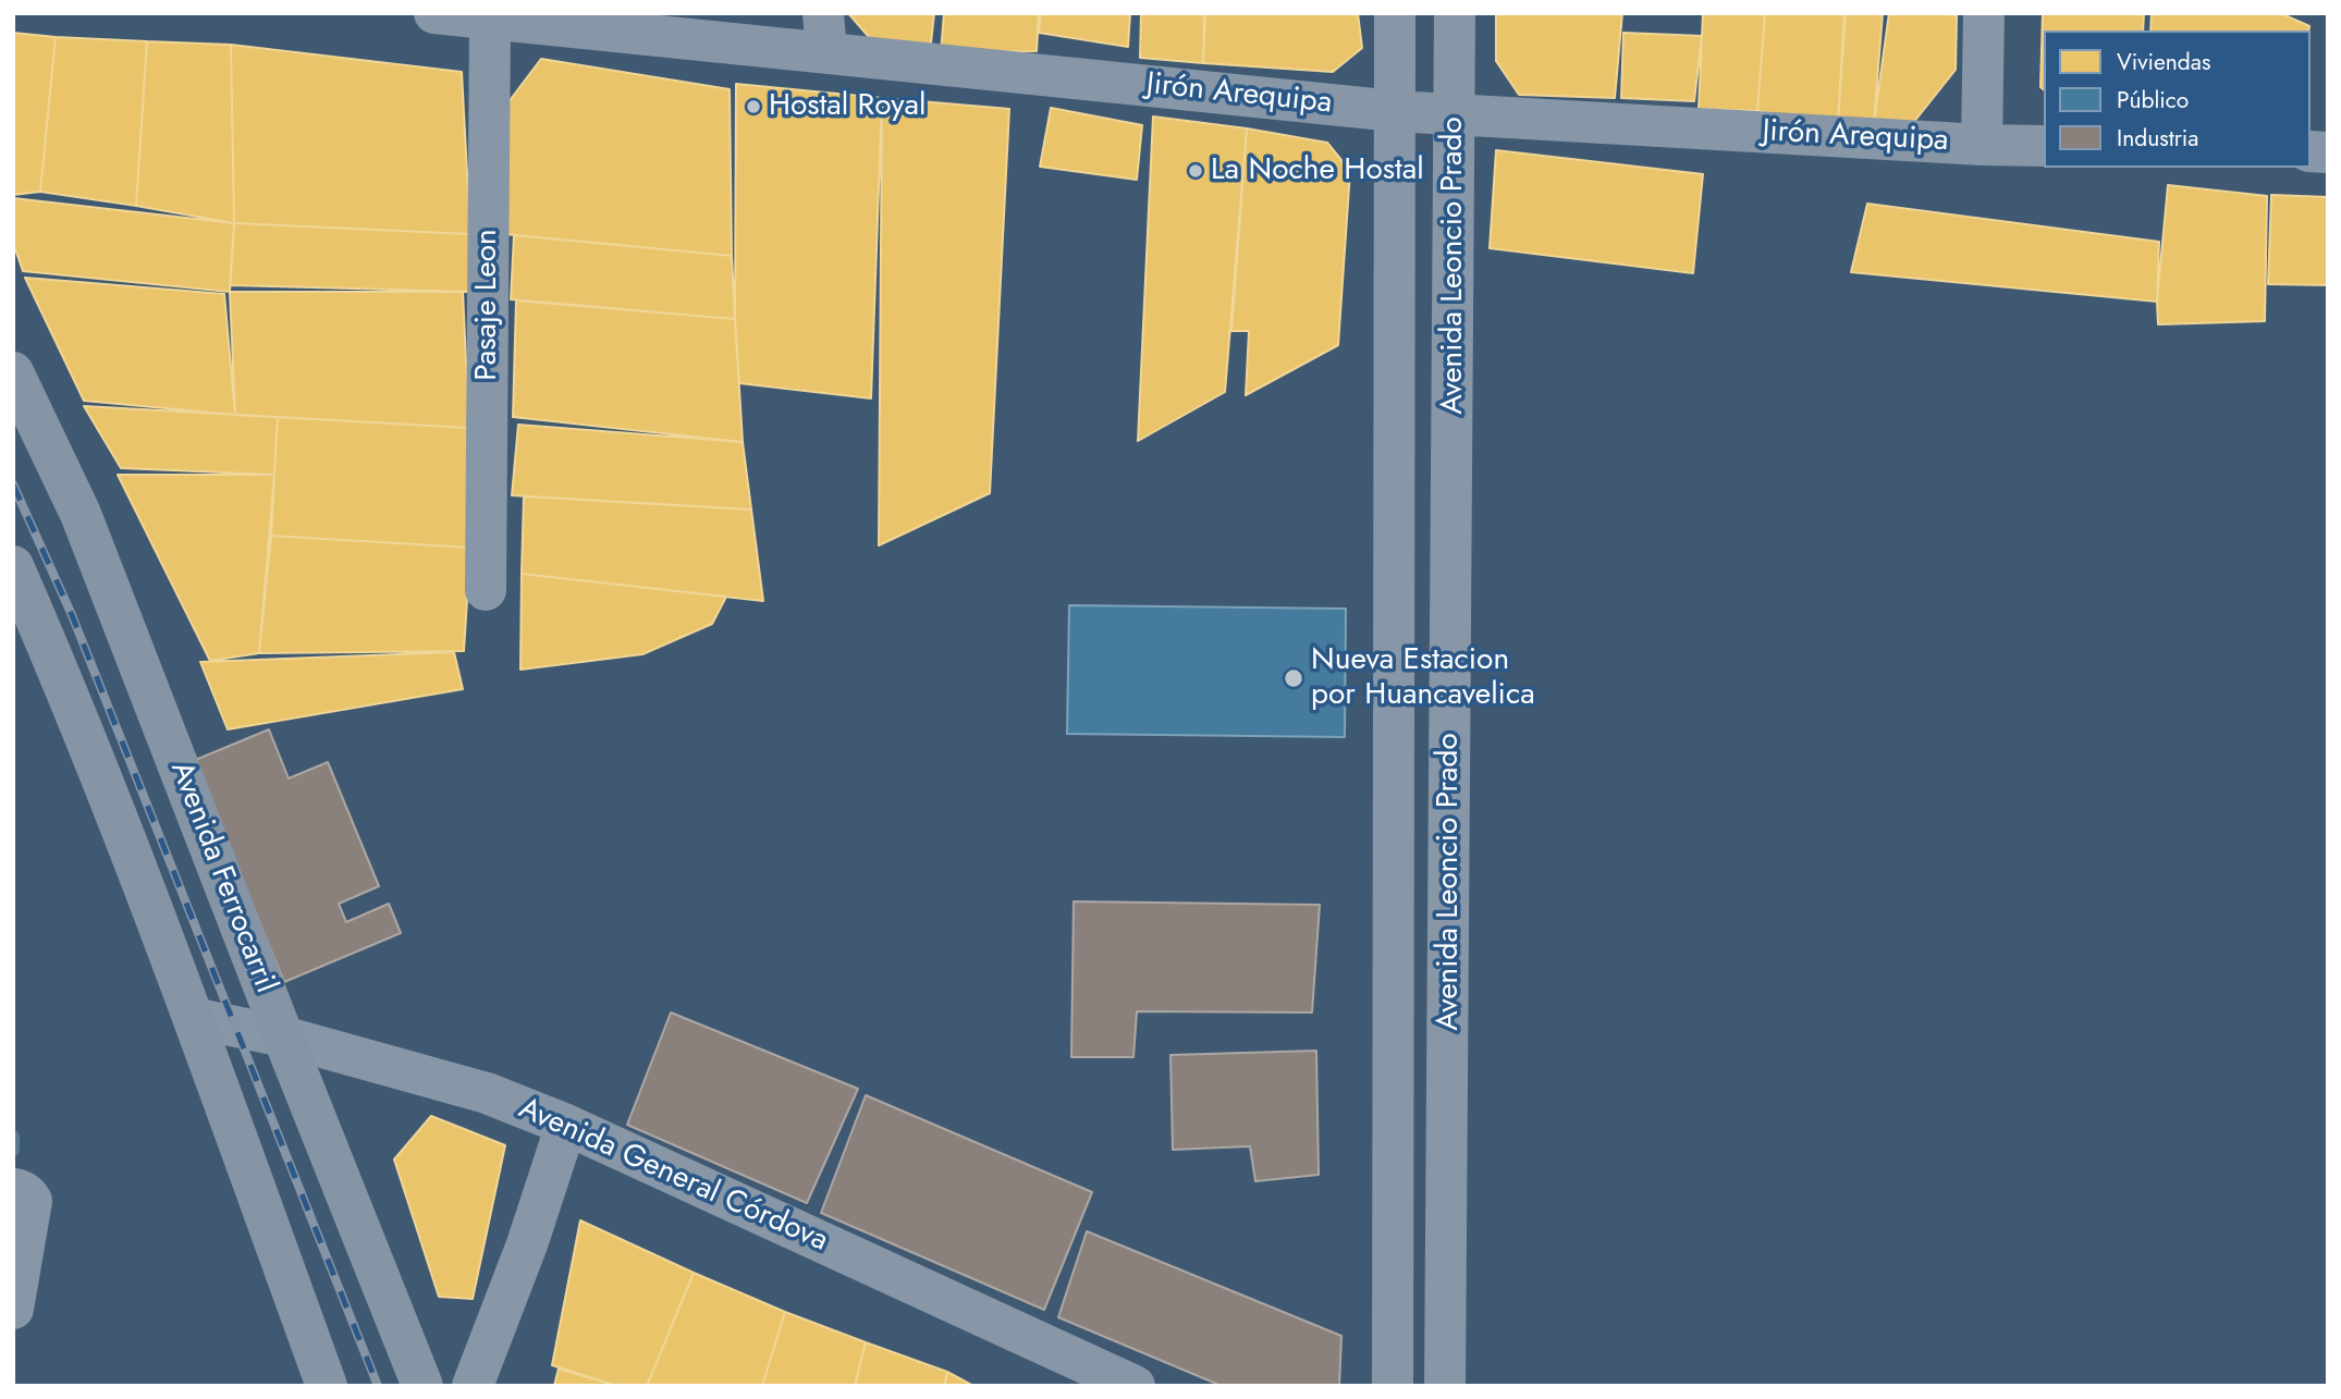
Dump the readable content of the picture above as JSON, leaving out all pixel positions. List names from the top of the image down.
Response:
{
  "streets": {
    "main road": ["Avenida Ferrocarril"],
    "street": [
      "Jirón Arequipa",
      "Avenida Leoncio Prado",
      "Pasaje Leon",
      "Avenida General Córdova"
    ]
  },
  "crossings": [
    ["Jirón Arequipa", "Avenida Leoncio Prado"],
    ["Jirón Arequipa", "Pasaje Leon"],
    ["Avenida Ferrocarril", "Avenida General Córdova"]
  ],
  "places": ["Hostal Royal", "La Noche Hostal", "Nueva Estacion por Huancavelica"],
  "legend": ["Viviendas", "Público", "Industria"]
}
